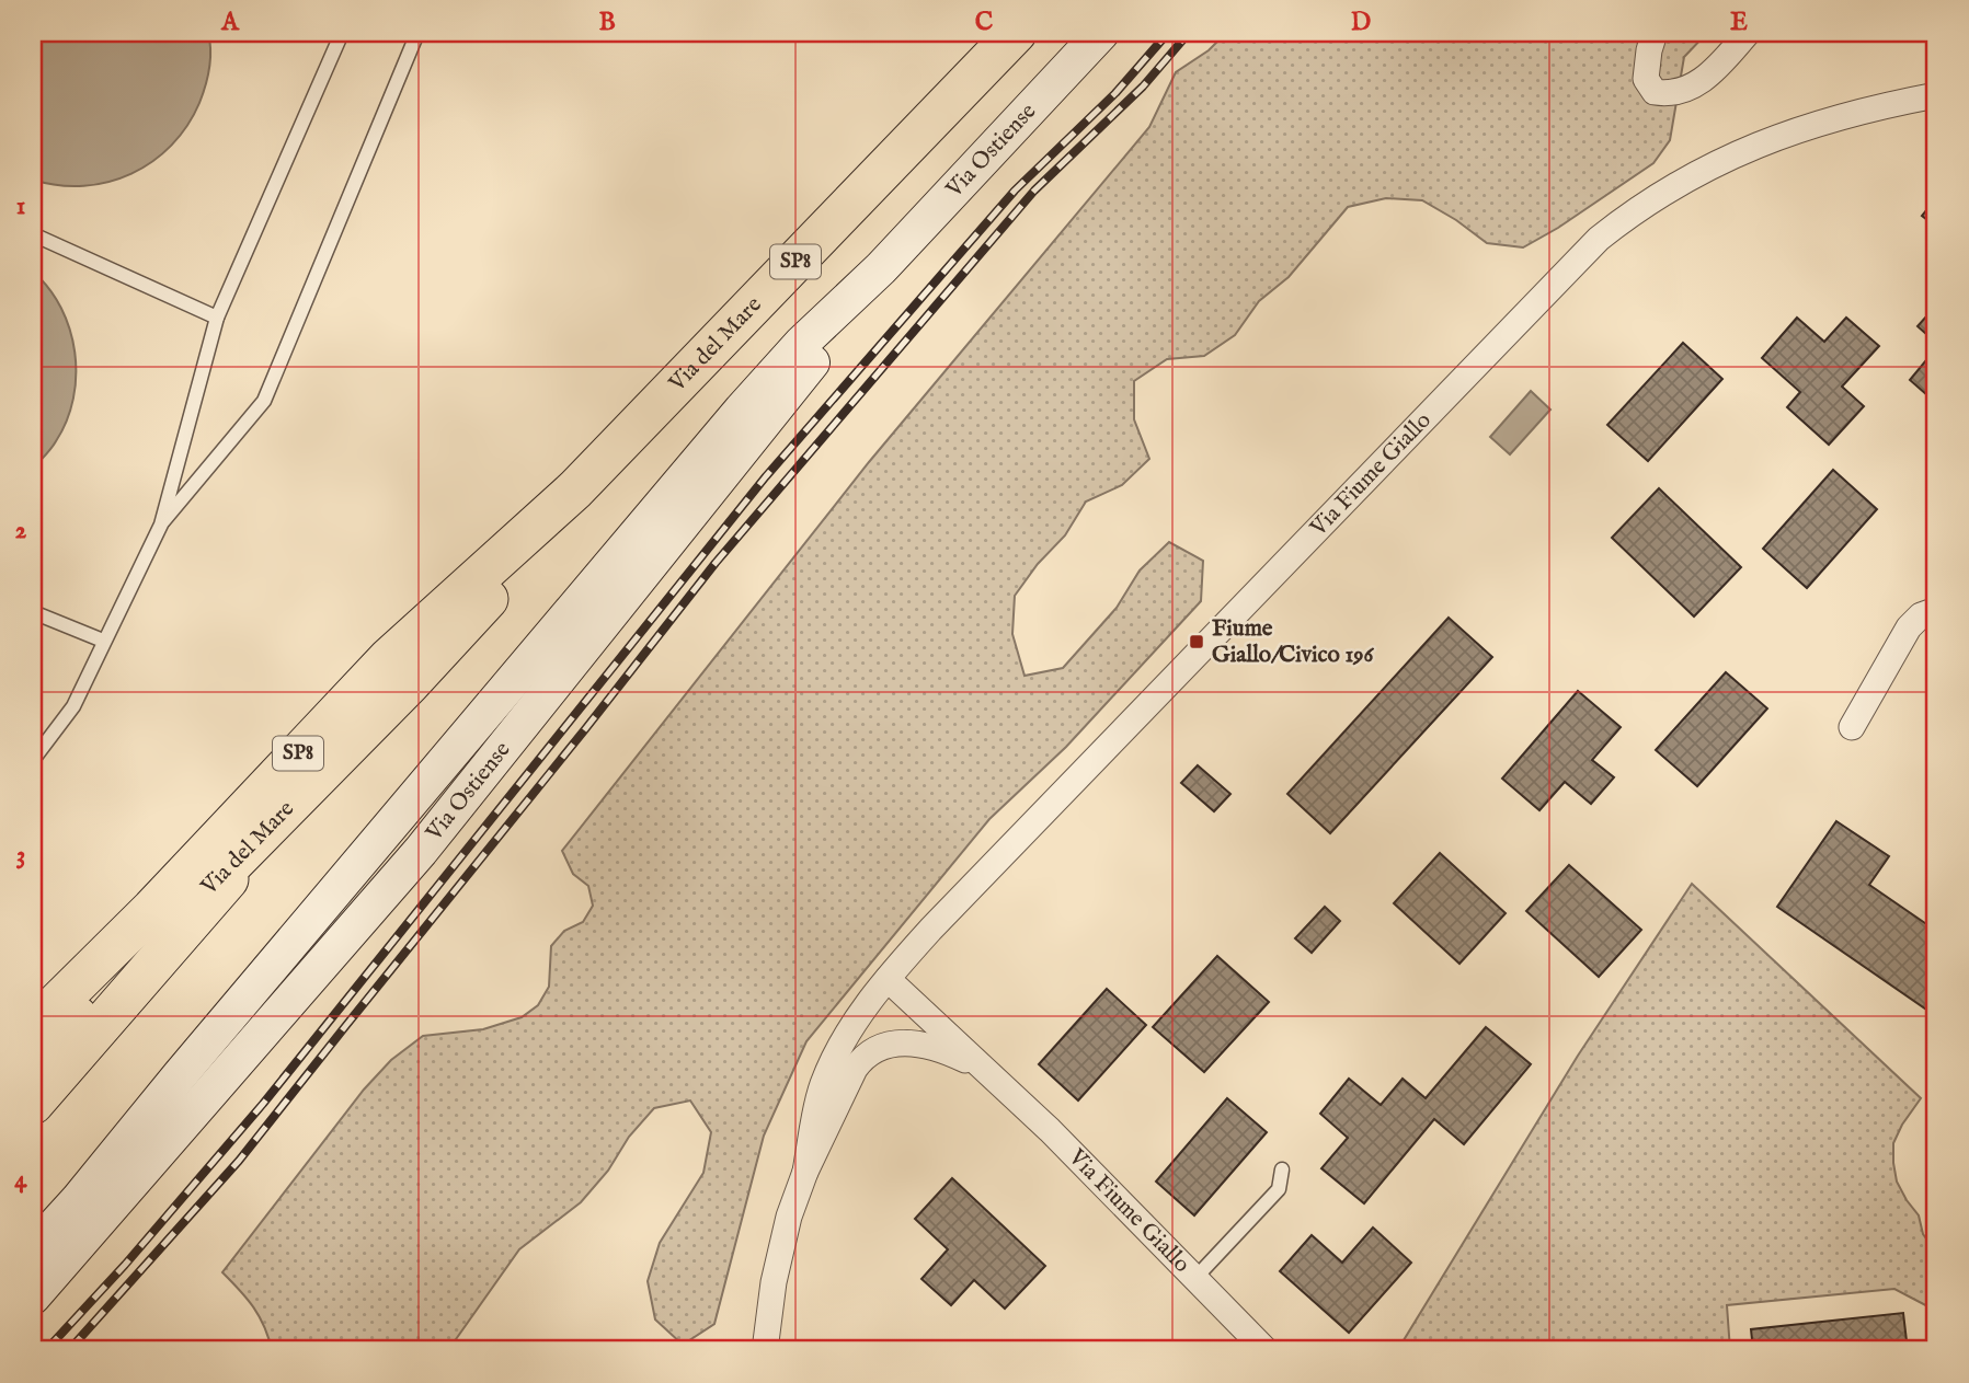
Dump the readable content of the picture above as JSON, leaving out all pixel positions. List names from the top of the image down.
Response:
{
  "streets": {
    "main road": ["Via Ostiense", "SP8", "Via del Mare"],
    "street": ["Via Fiume Giallo"]
  },
  "places": {
    "transit": ["Fiume Giallo/Civico 196"]
  },
  "grid": {
    "columns": [
      "A",
      "B",
      "C",
      "D",
      "E"
    ],
    "rows": [
      "1",
      "2",
      "3",
      "4"
    ]
  }
}
